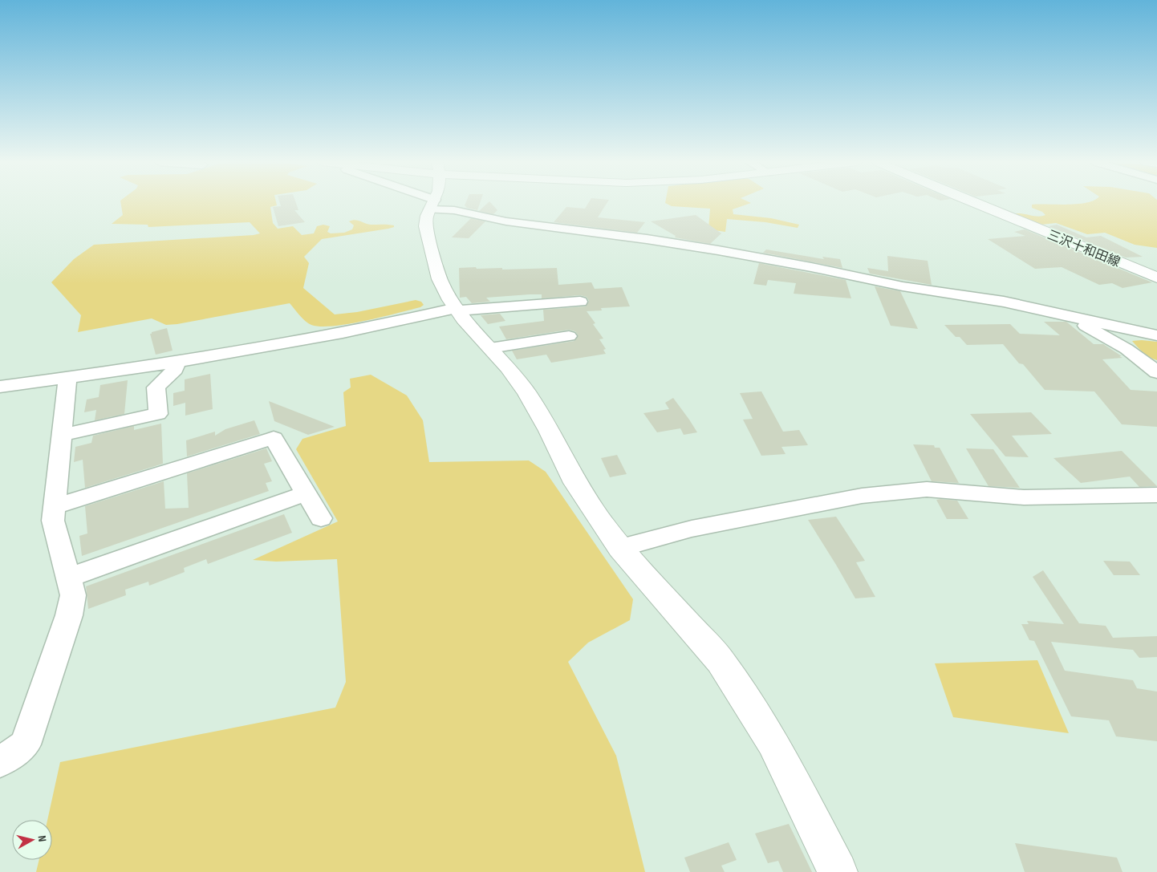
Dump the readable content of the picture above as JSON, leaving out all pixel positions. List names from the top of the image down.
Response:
{
  "streets": {
    "street": ["三沢十和田線"]
  },
  "north": "right"
}
